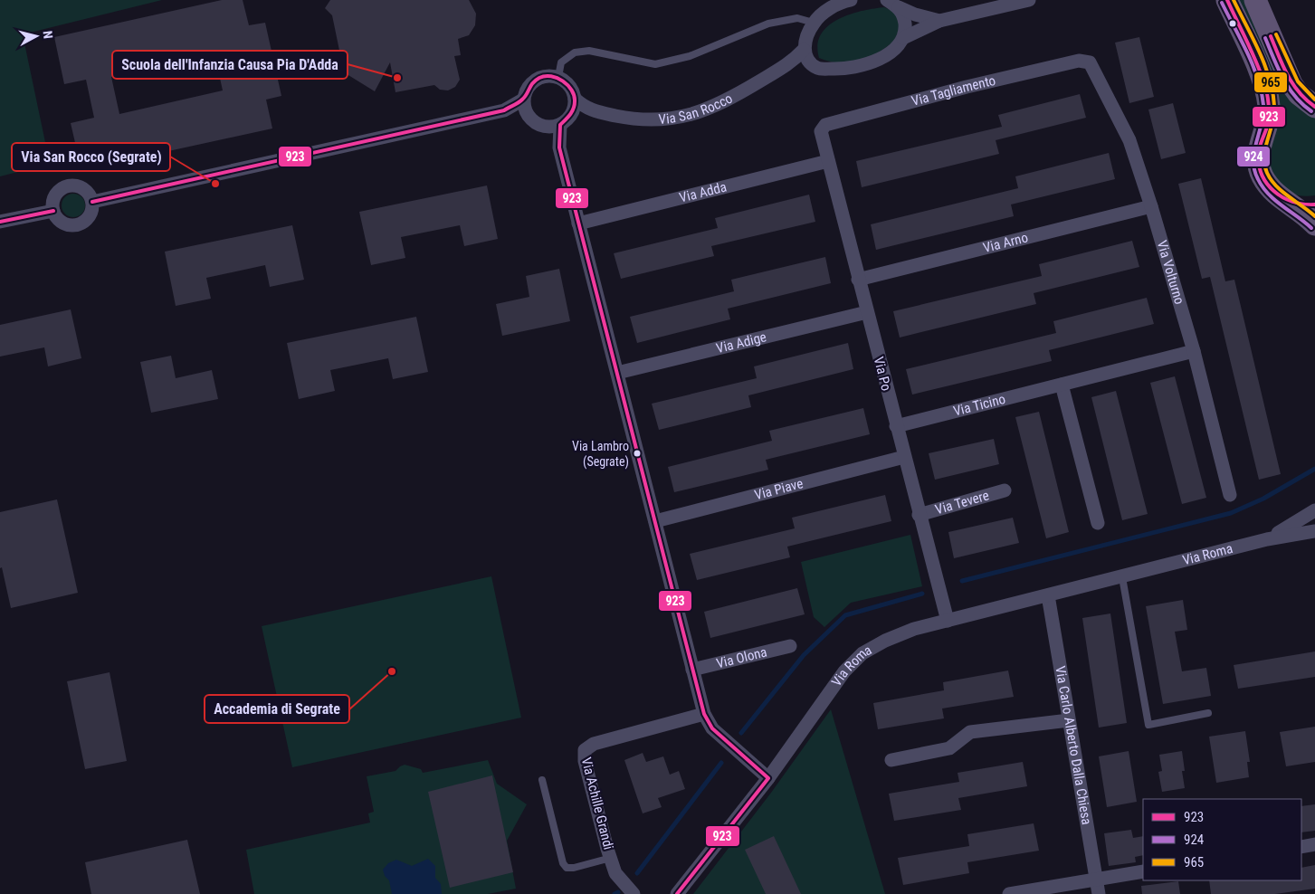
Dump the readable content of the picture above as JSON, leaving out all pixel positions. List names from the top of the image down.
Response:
{
  "streets": {
    "street": [
      "Via Tagliamento",
      "Via San Rocco",
      "Via Adda",
      "Via Arno",
      "Via Volturno",
      "Via Adige",
      "Via Po",
      "Via Ticino",
      "Via Piave",
      "Via Tevere",
      "Via Roma",
      "Via Olona",
      "Via Carlo Alberto Dalla Chiesa",
      "Via Achille Grandi"
    ]
  },
  "crossings": [
    ["Via Tagliamento", "Via Volturno"],
    ["Via Tagliamento", "Via Po"],
    ["Via Adda", "Via Po"],
    ["Via Arno", "Via Volturno"],
    ["Via Arno", "Via Po"],
    ["Via Volturno", "Via Ticino"],
    ["Via Adige", "Via Po"],
    ["Via Po", "Via Ticino"],
    ["Via Po", "Via Piave"],
    ["Via Po", "Via Tevere"],
    ["Via Po", "Via Roma"],
    ["Via Roma", "Via Carlo Alberto Dalla Chiesa"]
  ],
  "places": [
    "Scuola dell'Infanzia Causa Pia D'Adda",
    "Via San Rocco (Segrate)",
    "Via Lambro (Segrate)",
    "Accademia di Segrate"
  ],
  "lines": ["transit line 923", "transit line 965", "transit line 924"],
  "legend": ["923", "924", "965"],
  "north": "right"
}
